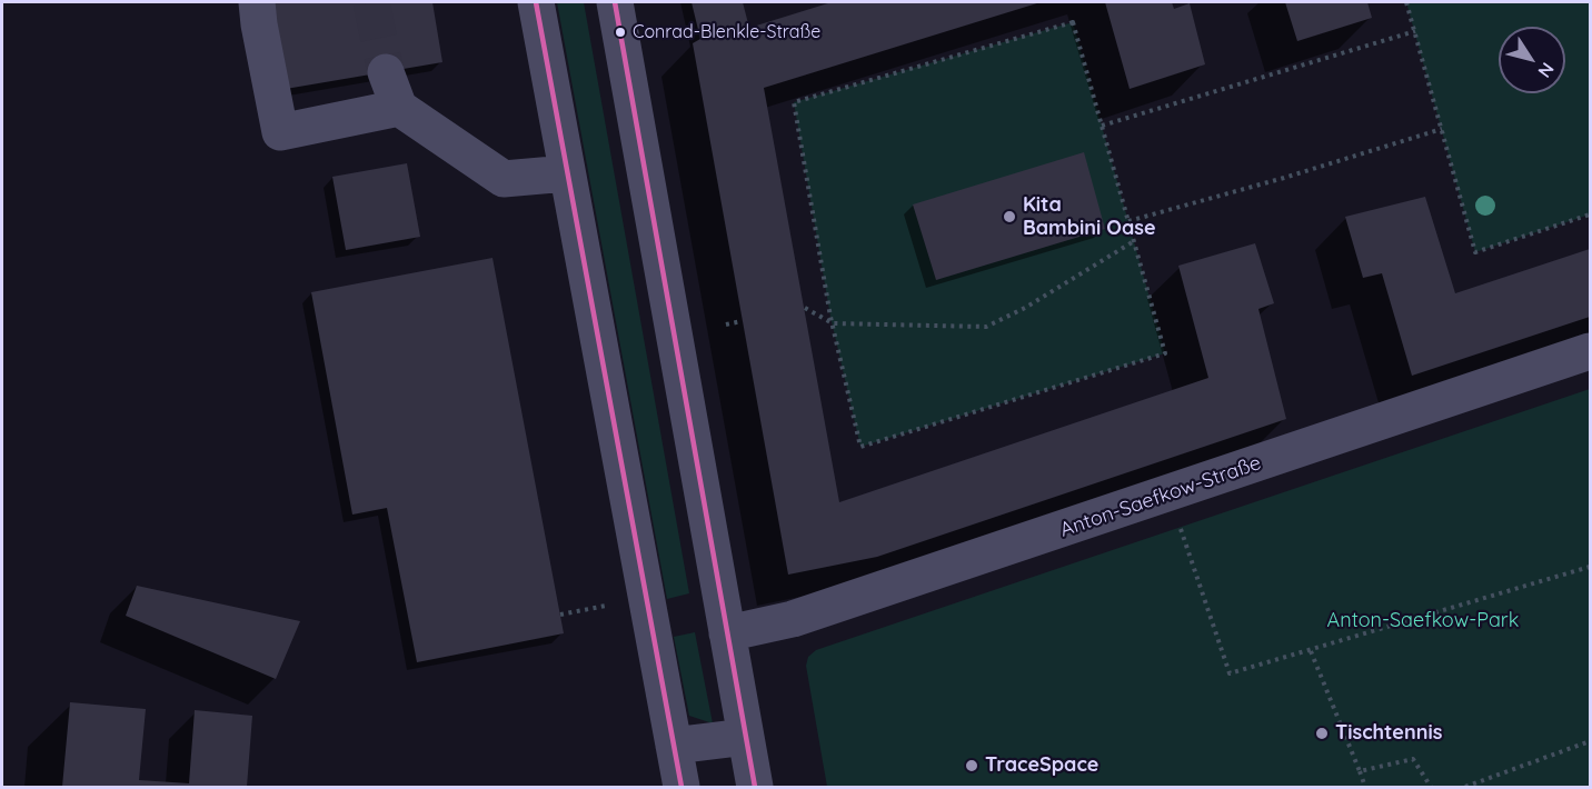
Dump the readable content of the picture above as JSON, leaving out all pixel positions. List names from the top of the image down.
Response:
{
  "streets": {
    "street": ["Anton-Saefkow-Straße"]
  },
  "parks": ["Anton-Saefkow-Park"],
  "places": [
    "Conrad-Blenkle-Straße",
    "Kita Bambini Oase",
    "Tischtennis",
    "TraceSpace"
  ],
  "north": "bottom right"
}
